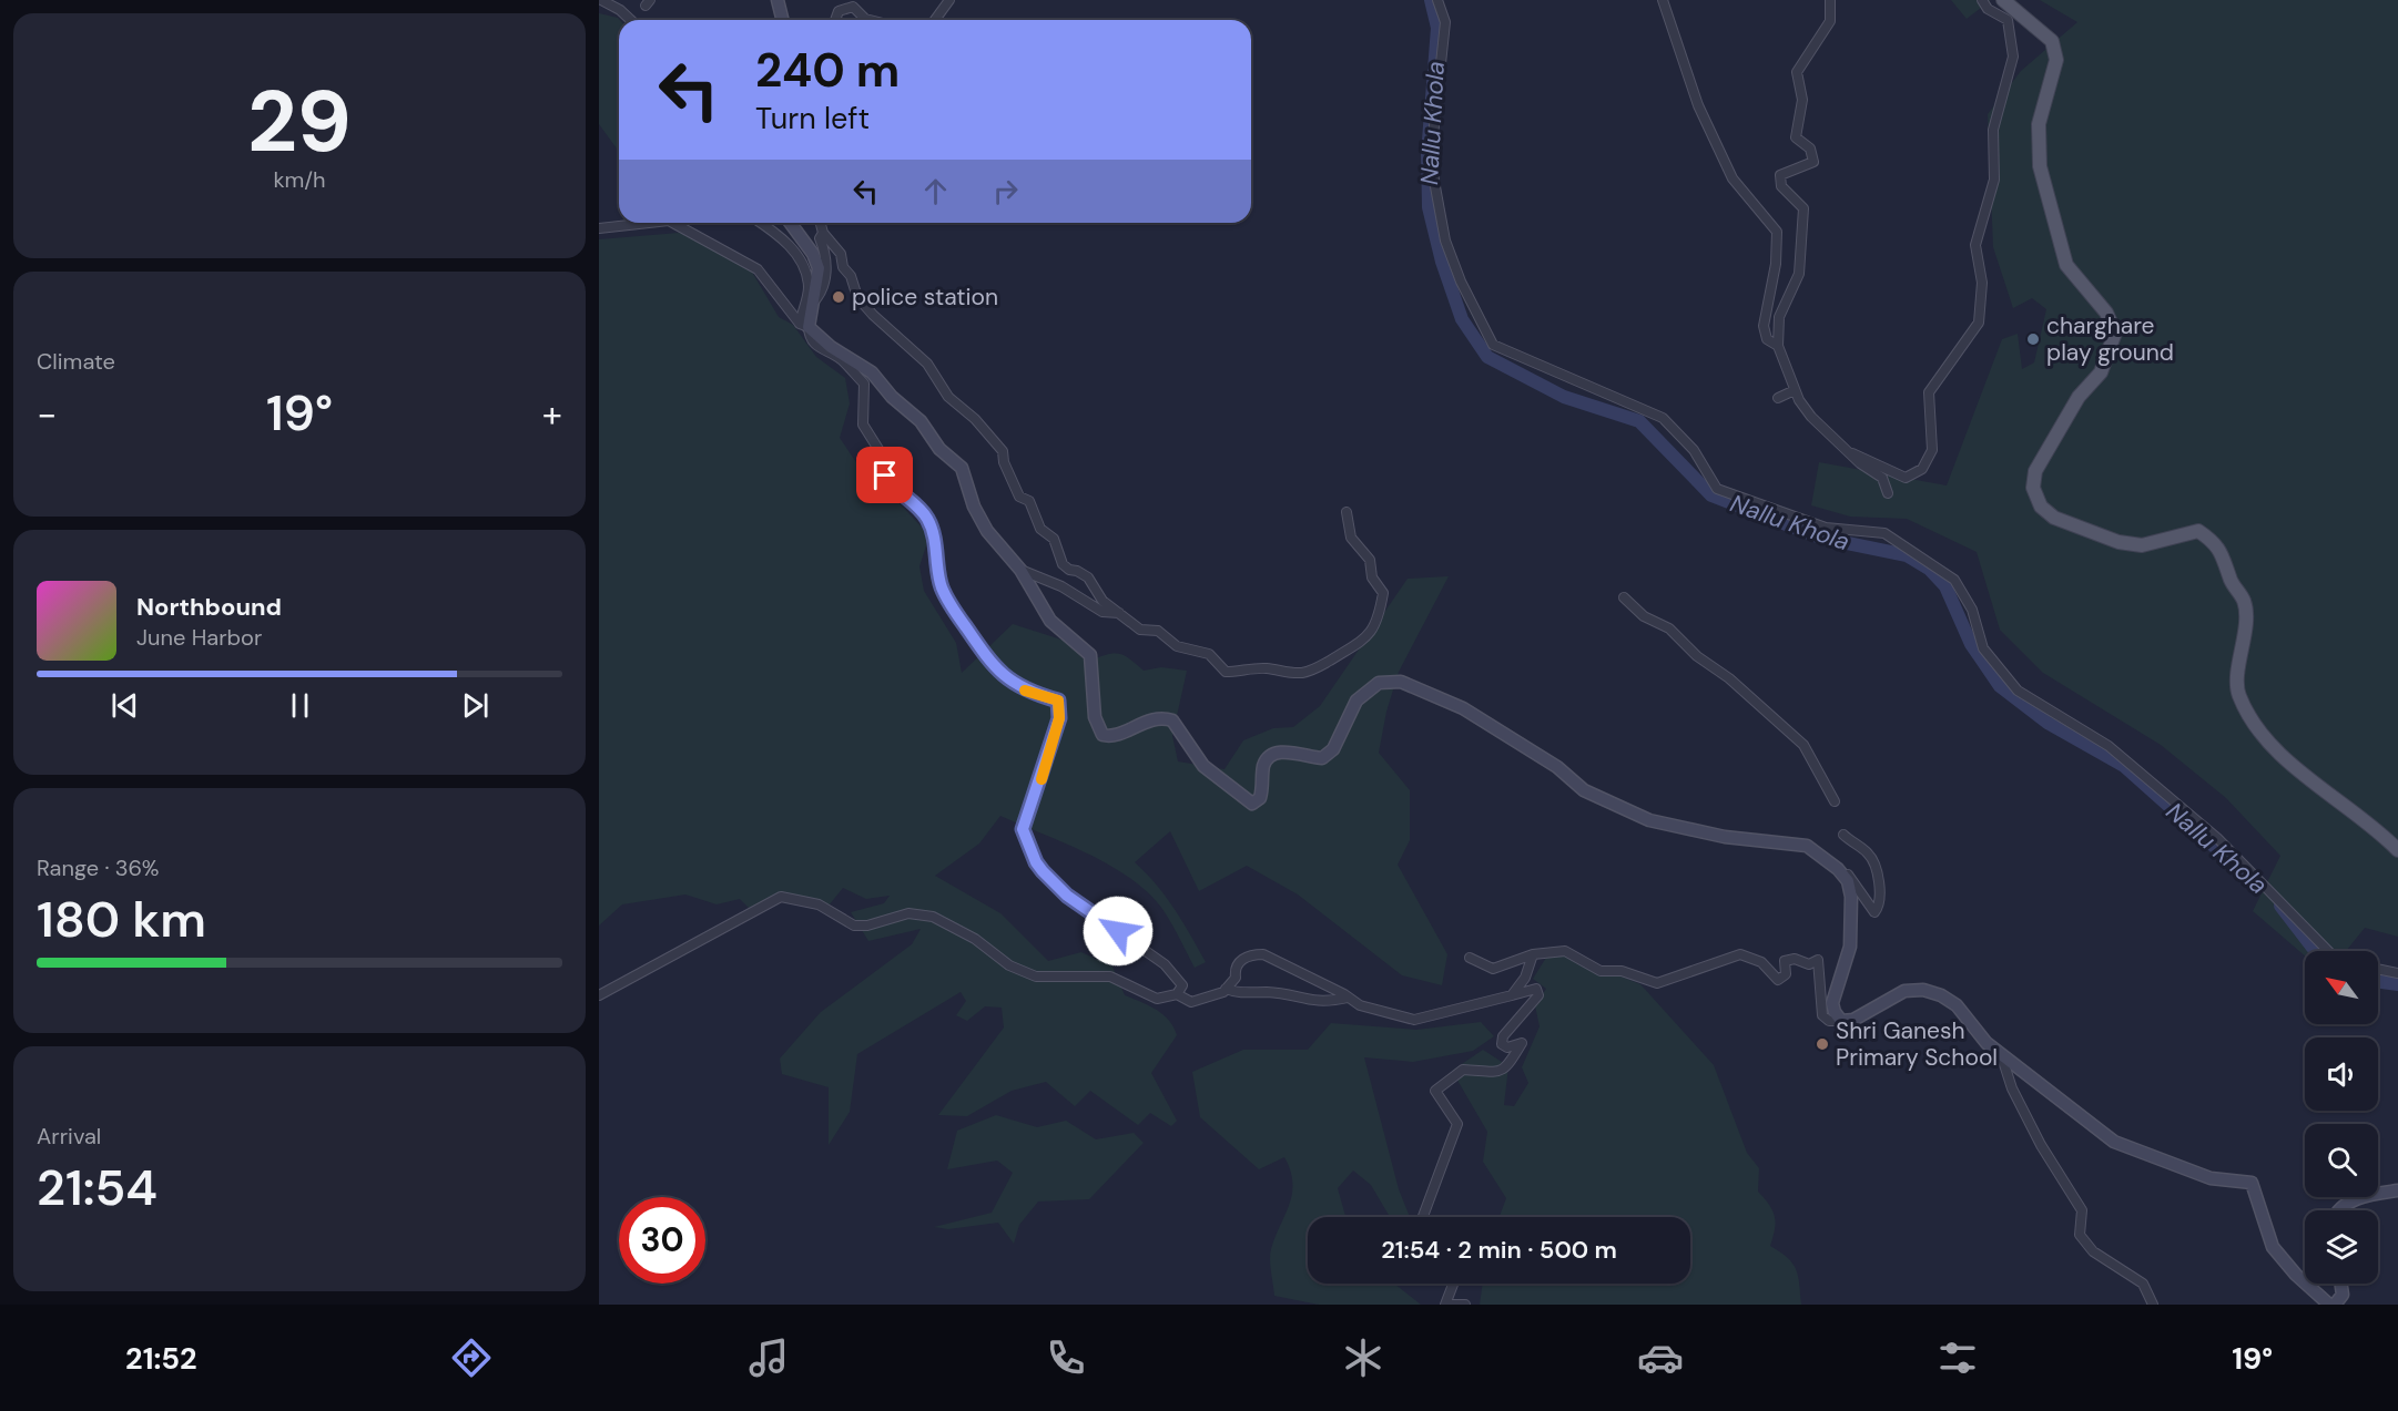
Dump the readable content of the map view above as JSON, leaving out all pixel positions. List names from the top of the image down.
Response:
{
  "water": ["Nallu Khola"],
  "places": ["police station", "charghare play ground", "Shri Ganesh Primary School"],
  "north": "top left",
  "page": {
    "tile": [
      ["29", "km/h"],
      "Climate",
      ["Range · 36%", "180 km"],
      ["Arrival", "21:54"]
    ],
    "turn": ["240 m", "Turn left"],
    "heat": ["−", "19°", "+"],
    "song": ["Northbound", "June Harbor"],
    "limit": "30",
    "trip": "21:54 · 2 min · 500 m",
    "tabs": ["21:52", "19°"]
  }
}
